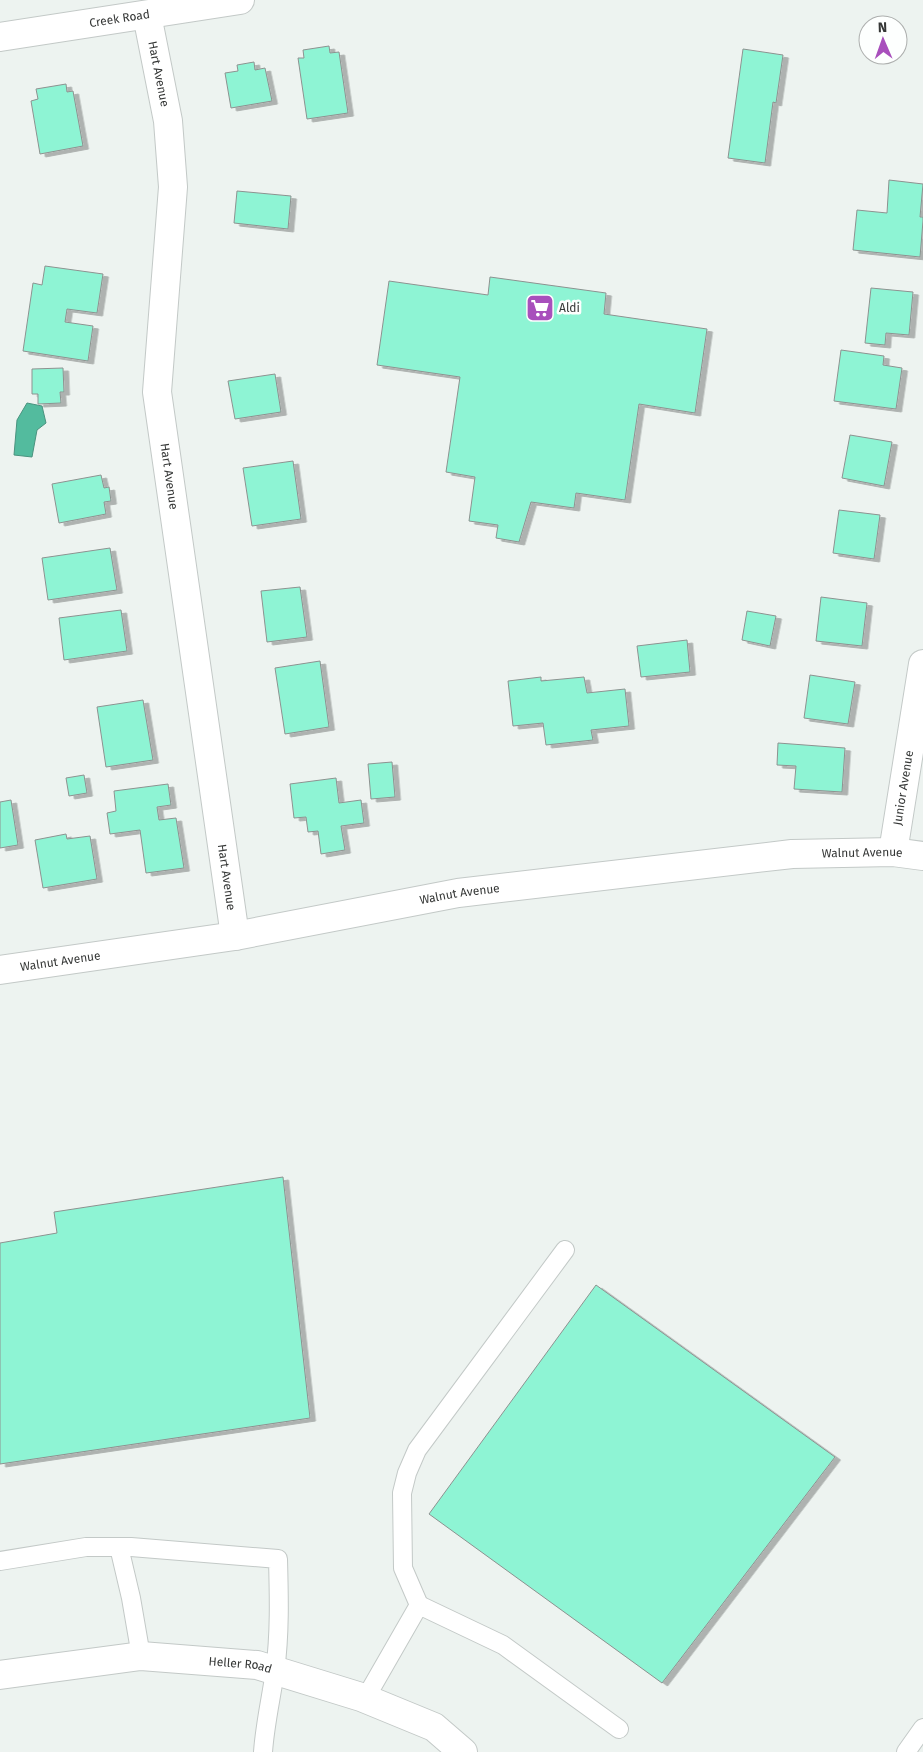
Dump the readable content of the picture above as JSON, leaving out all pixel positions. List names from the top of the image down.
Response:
{
  "streets": {
    "street": [
      "Creek Road",
      "Hart Avenue",
      "Junior Avenue",
      "Walnut Avenue",
      "Heller Road"
    ]
  },
  "crossings": [
    ["Creek Road", "Hart Avenue"],
    ["Hart Avenue", "Walnut Avenue"],
    ["Junior Avenue", "Walnut Avenue"]
  ],
  "places": {
    "supermarket": ["Aldi"]
  },
  "north": "top"
}
